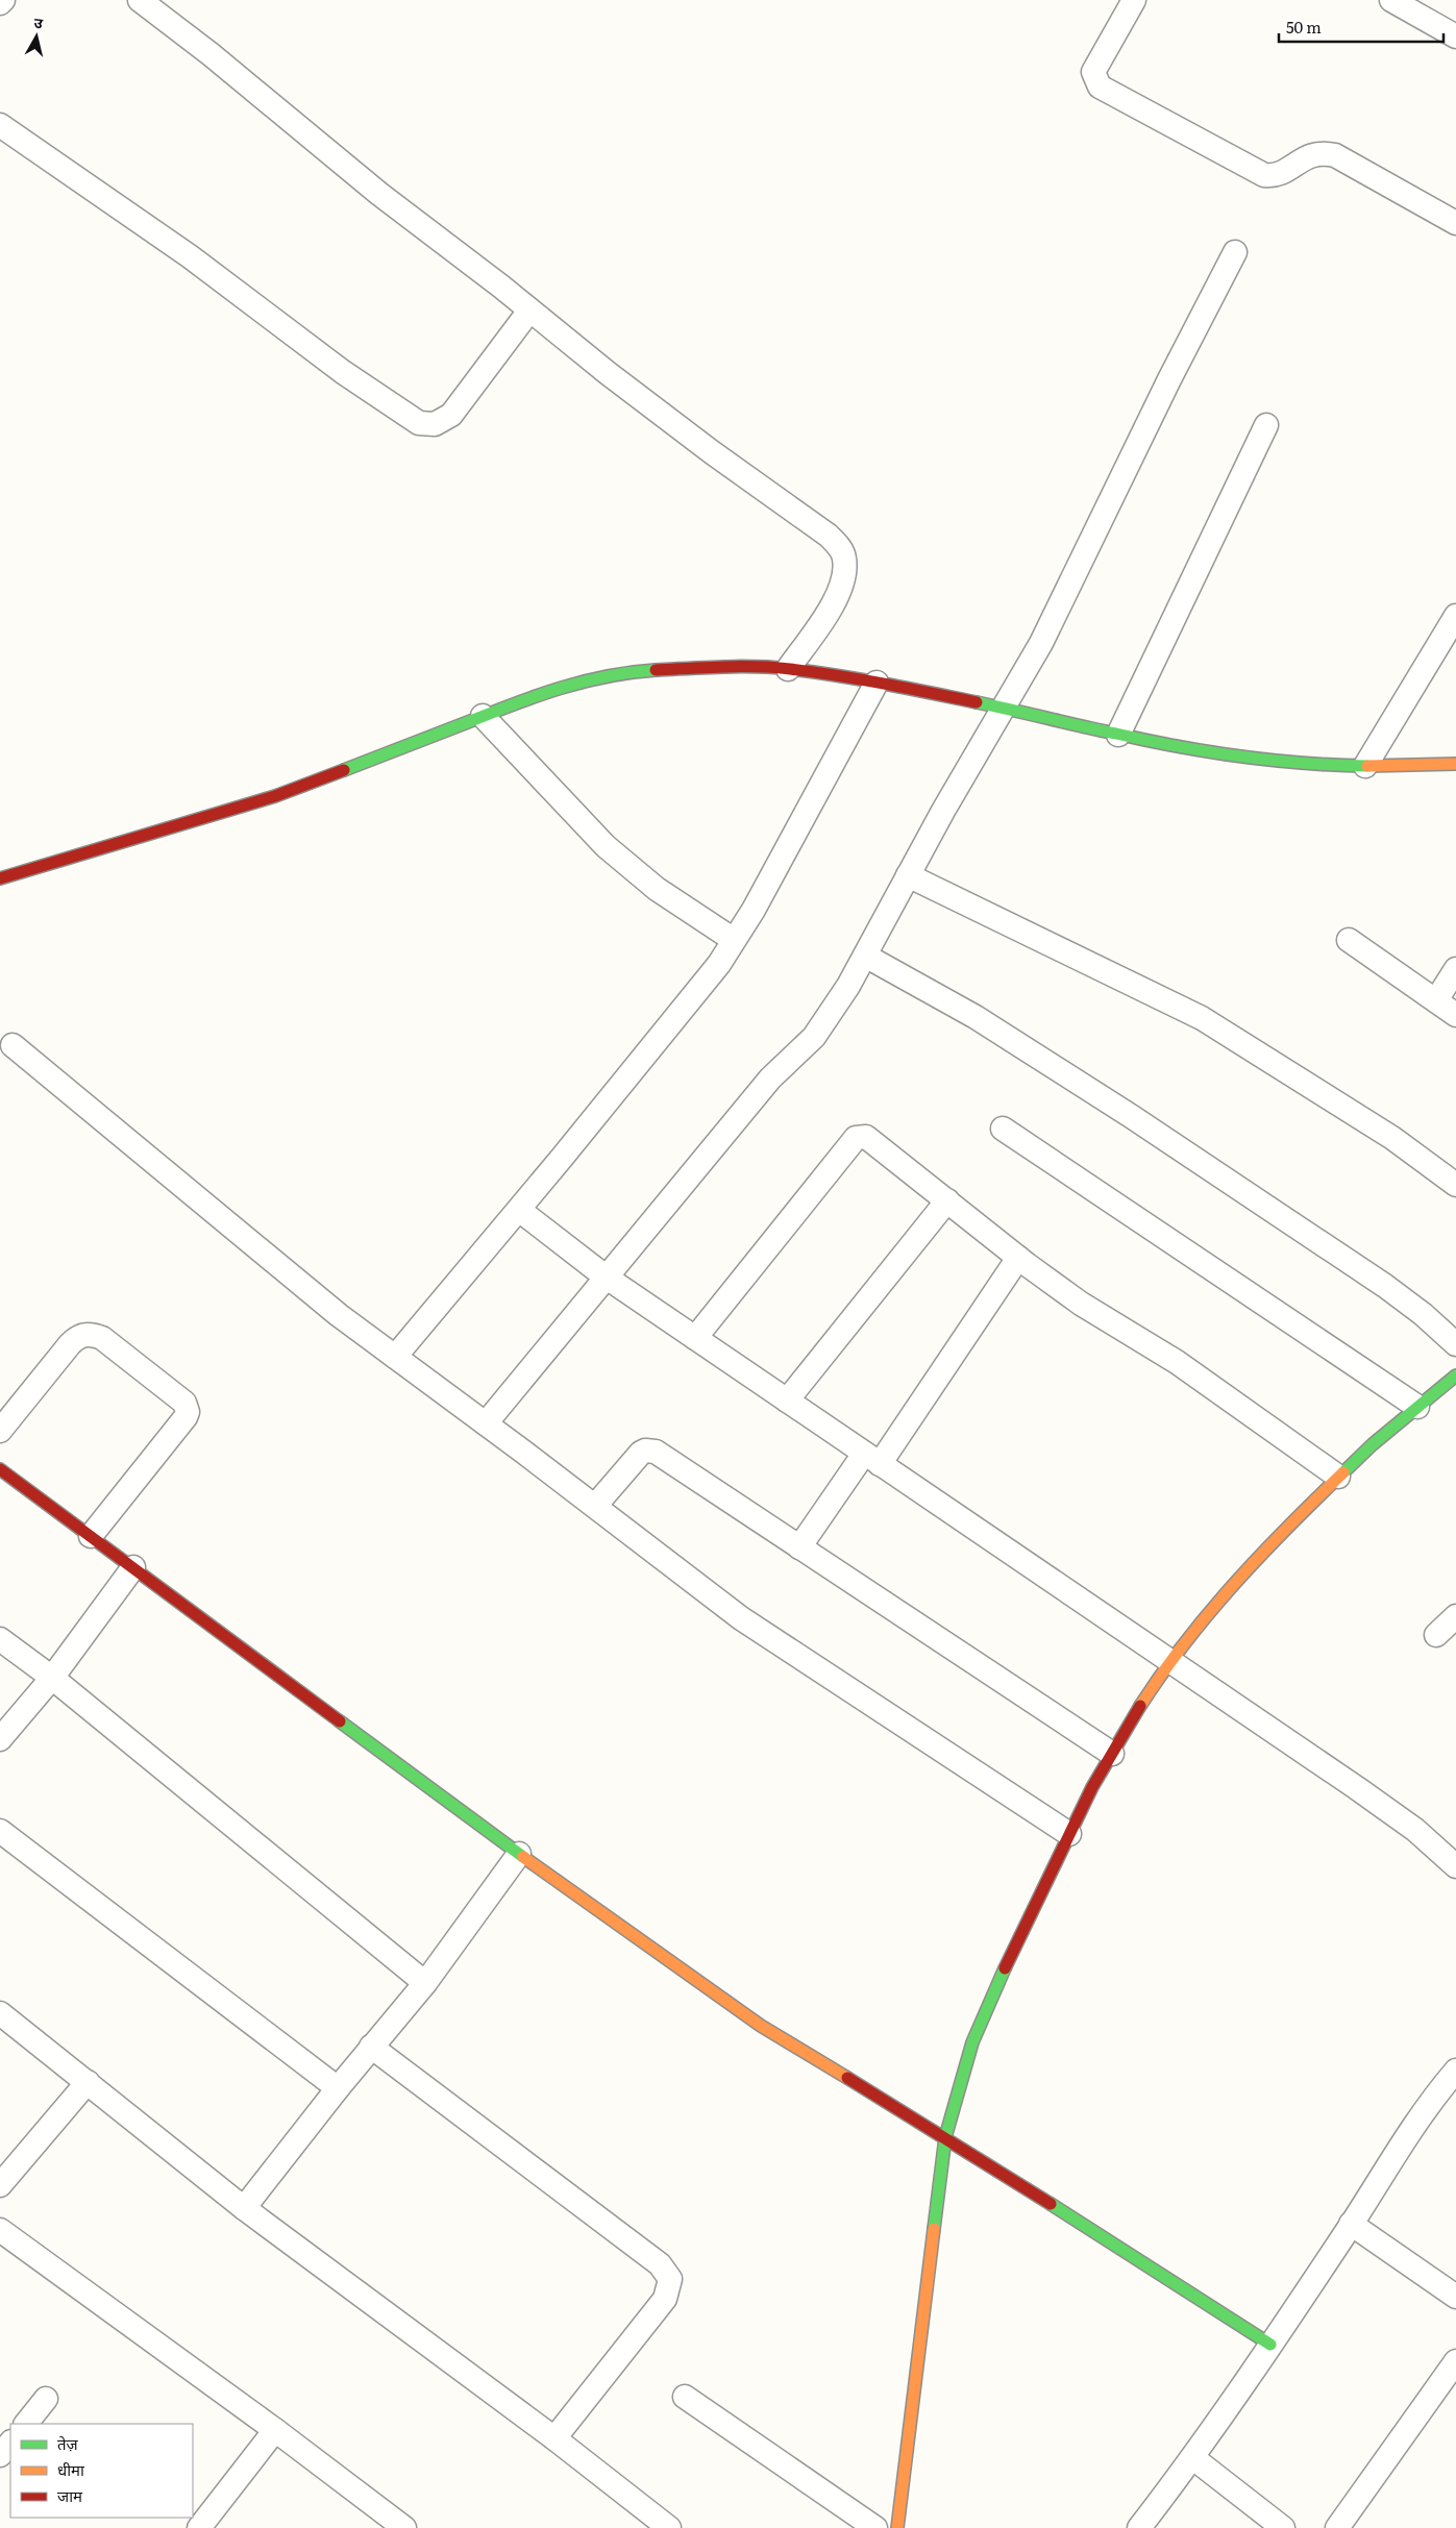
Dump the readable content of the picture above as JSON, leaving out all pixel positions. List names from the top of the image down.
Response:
{
  "legend": ["तेज़", "धीमा", "जाम"],
  "scale_bar": "50 m",
  "north": "top"
}
